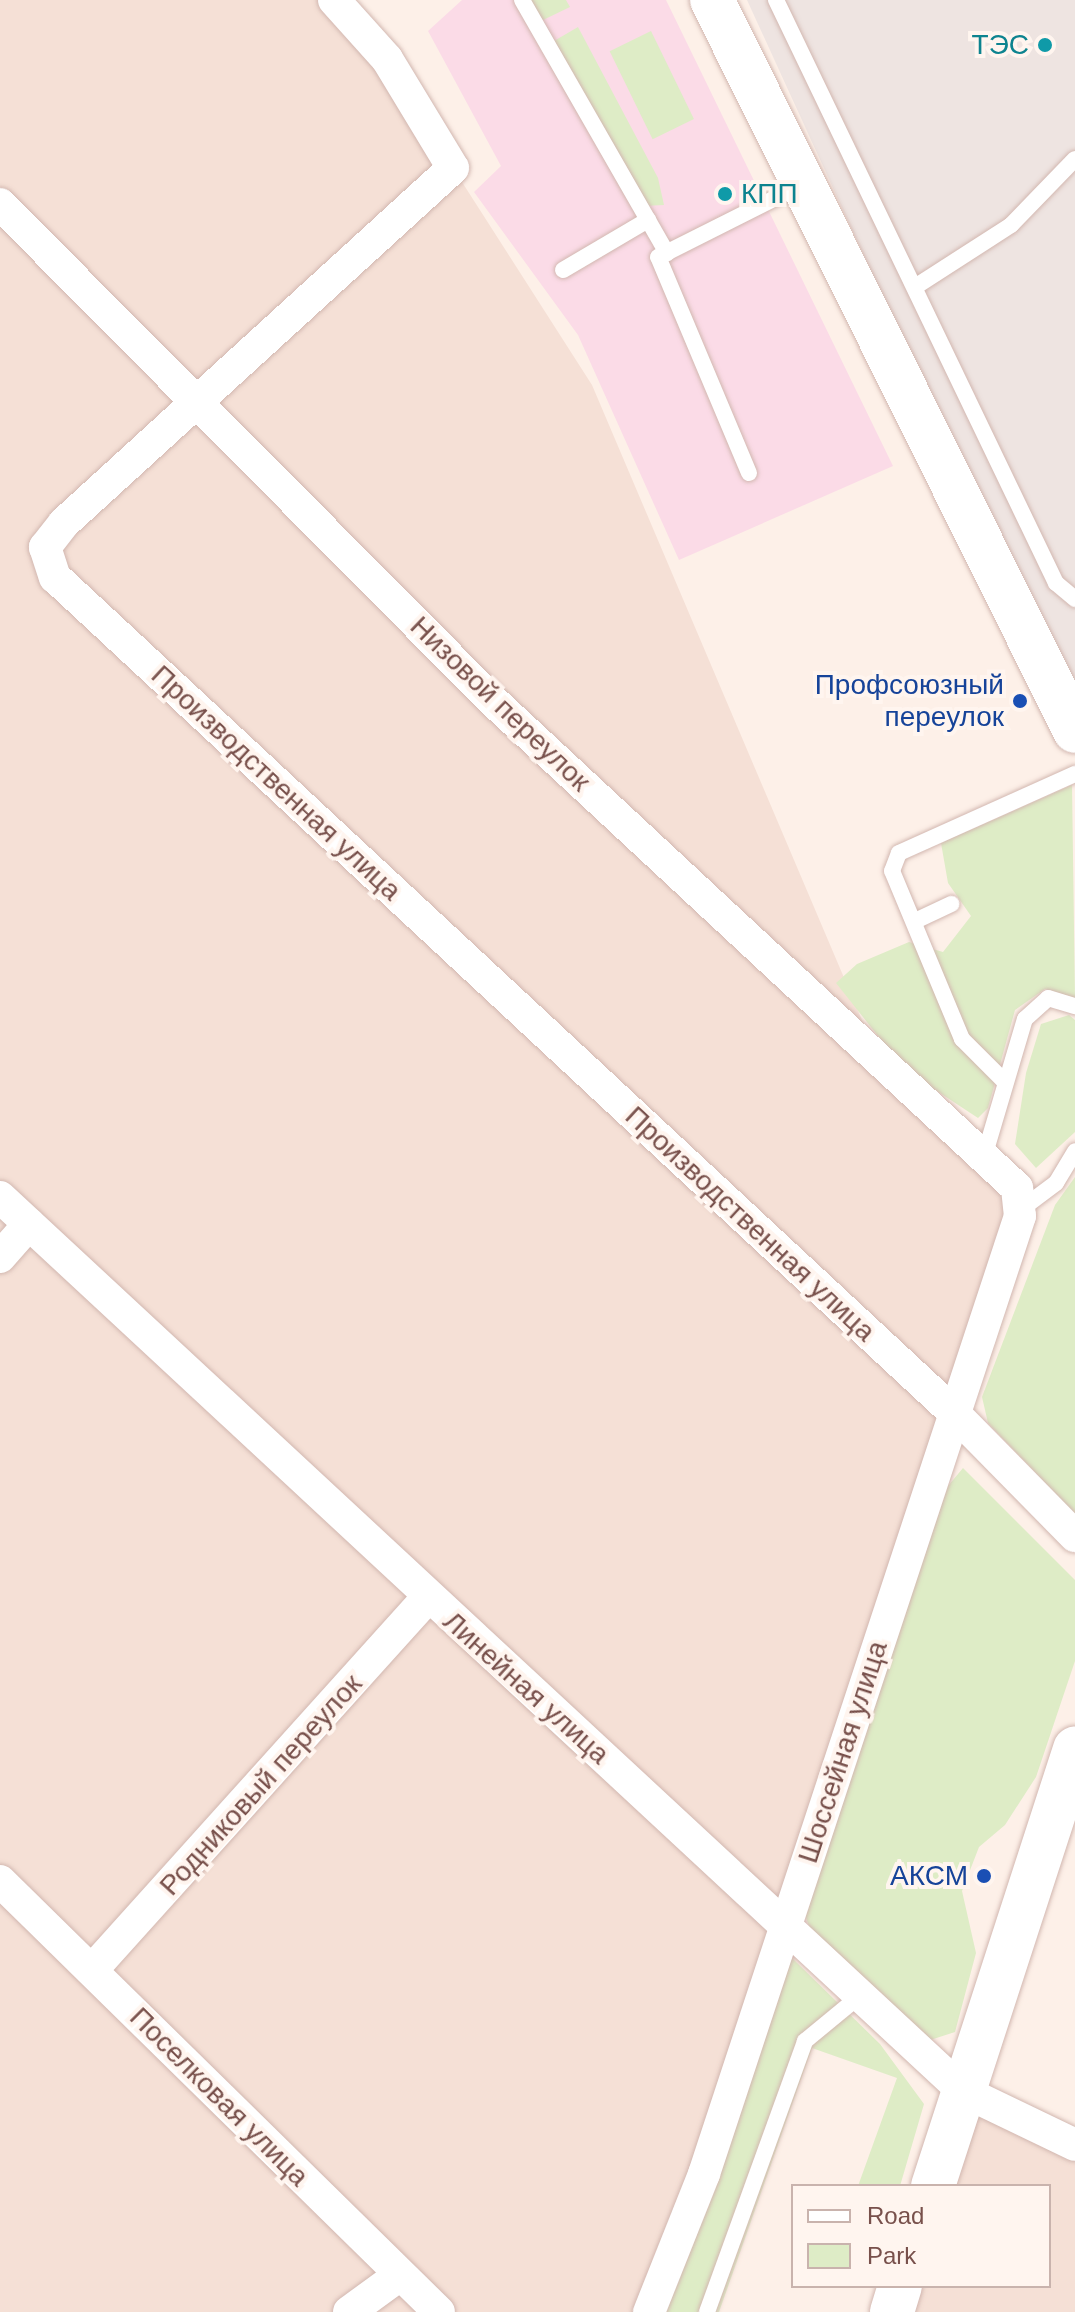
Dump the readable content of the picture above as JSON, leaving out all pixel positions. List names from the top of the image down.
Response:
{
  "streets": {
    "street": [
      "Низовой переулок",
      "Производственная улица",
      "Линейная улица",
      "Шоссейная улица",
      "Родниковый переулок",
      "Поселковая улица"
    ]
  },
  "crossings": [
    ["Низовой переулок", "Производственная улица"],
    ["Низовой переулок", "Шоссейная улица"],
    ["Производственная улица", "Шоссейная улица"],
    ["Линейная улица", "Шоссейная улица"],
    ["Линейная улица", "Родниковый переулок"],
    ["Родниковый переулок", "Поселковая улица"]
  ],
  "places": [
    "ТЭС",
    "КПП",
    "Профсоюзный переулок",
    "АКСМ"
  ],
  "legend": ["Road", "Park"]
}
